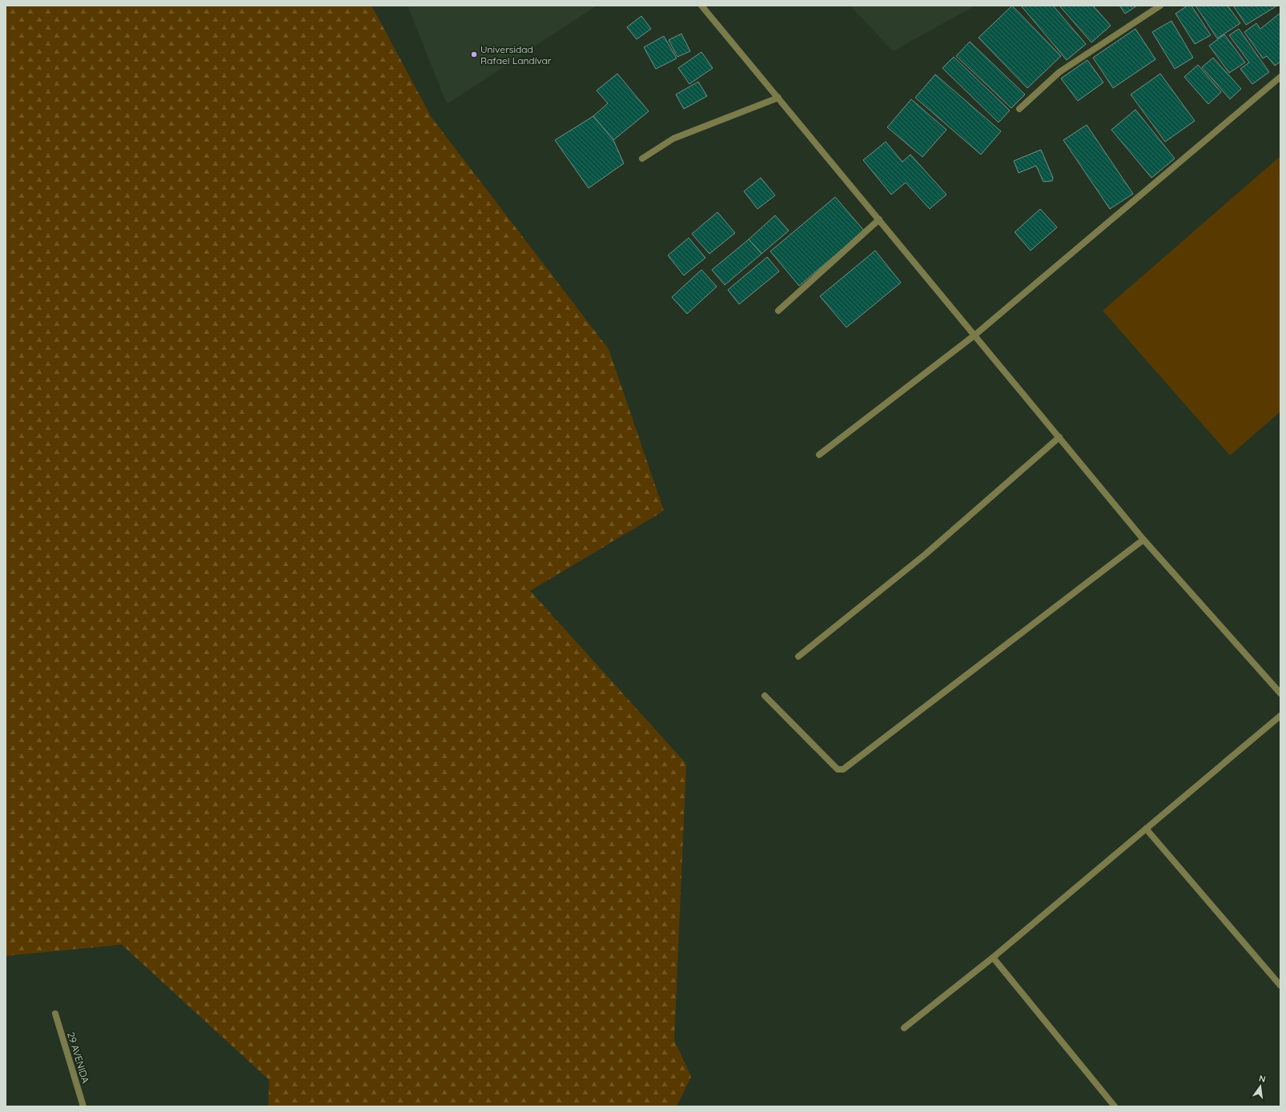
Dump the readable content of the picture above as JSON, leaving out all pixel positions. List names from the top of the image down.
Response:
{
  "streets": {
    "street": ["29 AVENIDA"]
  },
  "places": ["Universidad Rafael Landívar"],
  "north": "top"
}
